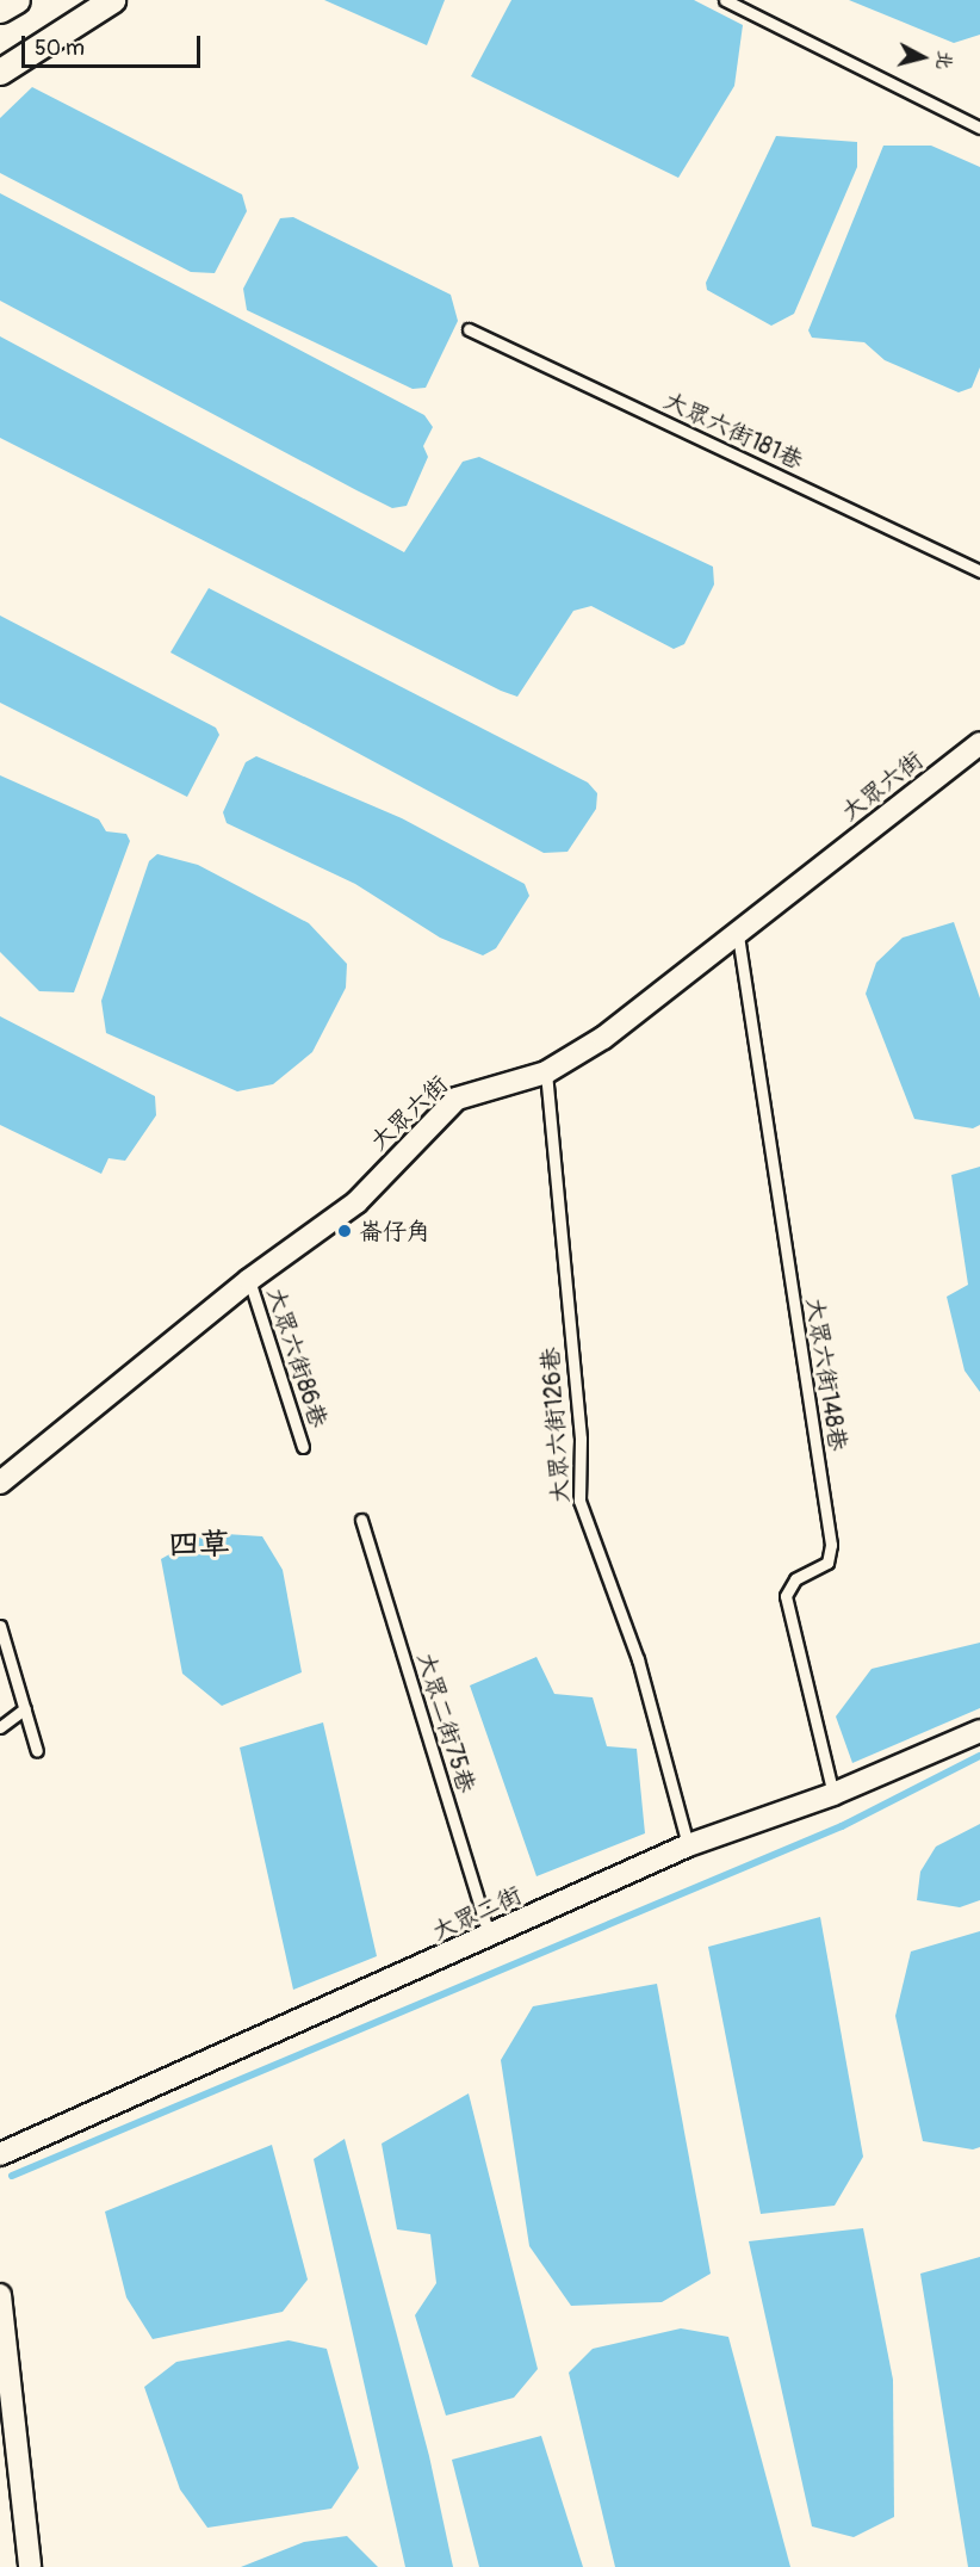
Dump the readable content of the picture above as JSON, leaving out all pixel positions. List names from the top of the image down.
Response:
{
  "streets": {
    "street": ["大眾六街", "大眾二街"],
    "lane": [
      "大眾六街181巷",
      "大眾六街86巷",
      "大眾六街148巷",
      "大眾六街126巷",
      "大眾二街75巷"
    ]
  },
  "crossings": [
    ["大眾六街", "大眾六街86巷"],
    ["大眾六街", "大眾六街148巷"],
    ["大眾六街", "大眾六街126巷"],
    ["大眾六街148巷", "大眾二街"],
    ["大眾六街126巷", "大眾二街"],
    ["大眾二街75巷", "大眾二街"]
  ],
  "districts": ["四草"],
  "places": ["崙仔角"],
  "scale_bar": "50 m",
  "north": "right"
}
